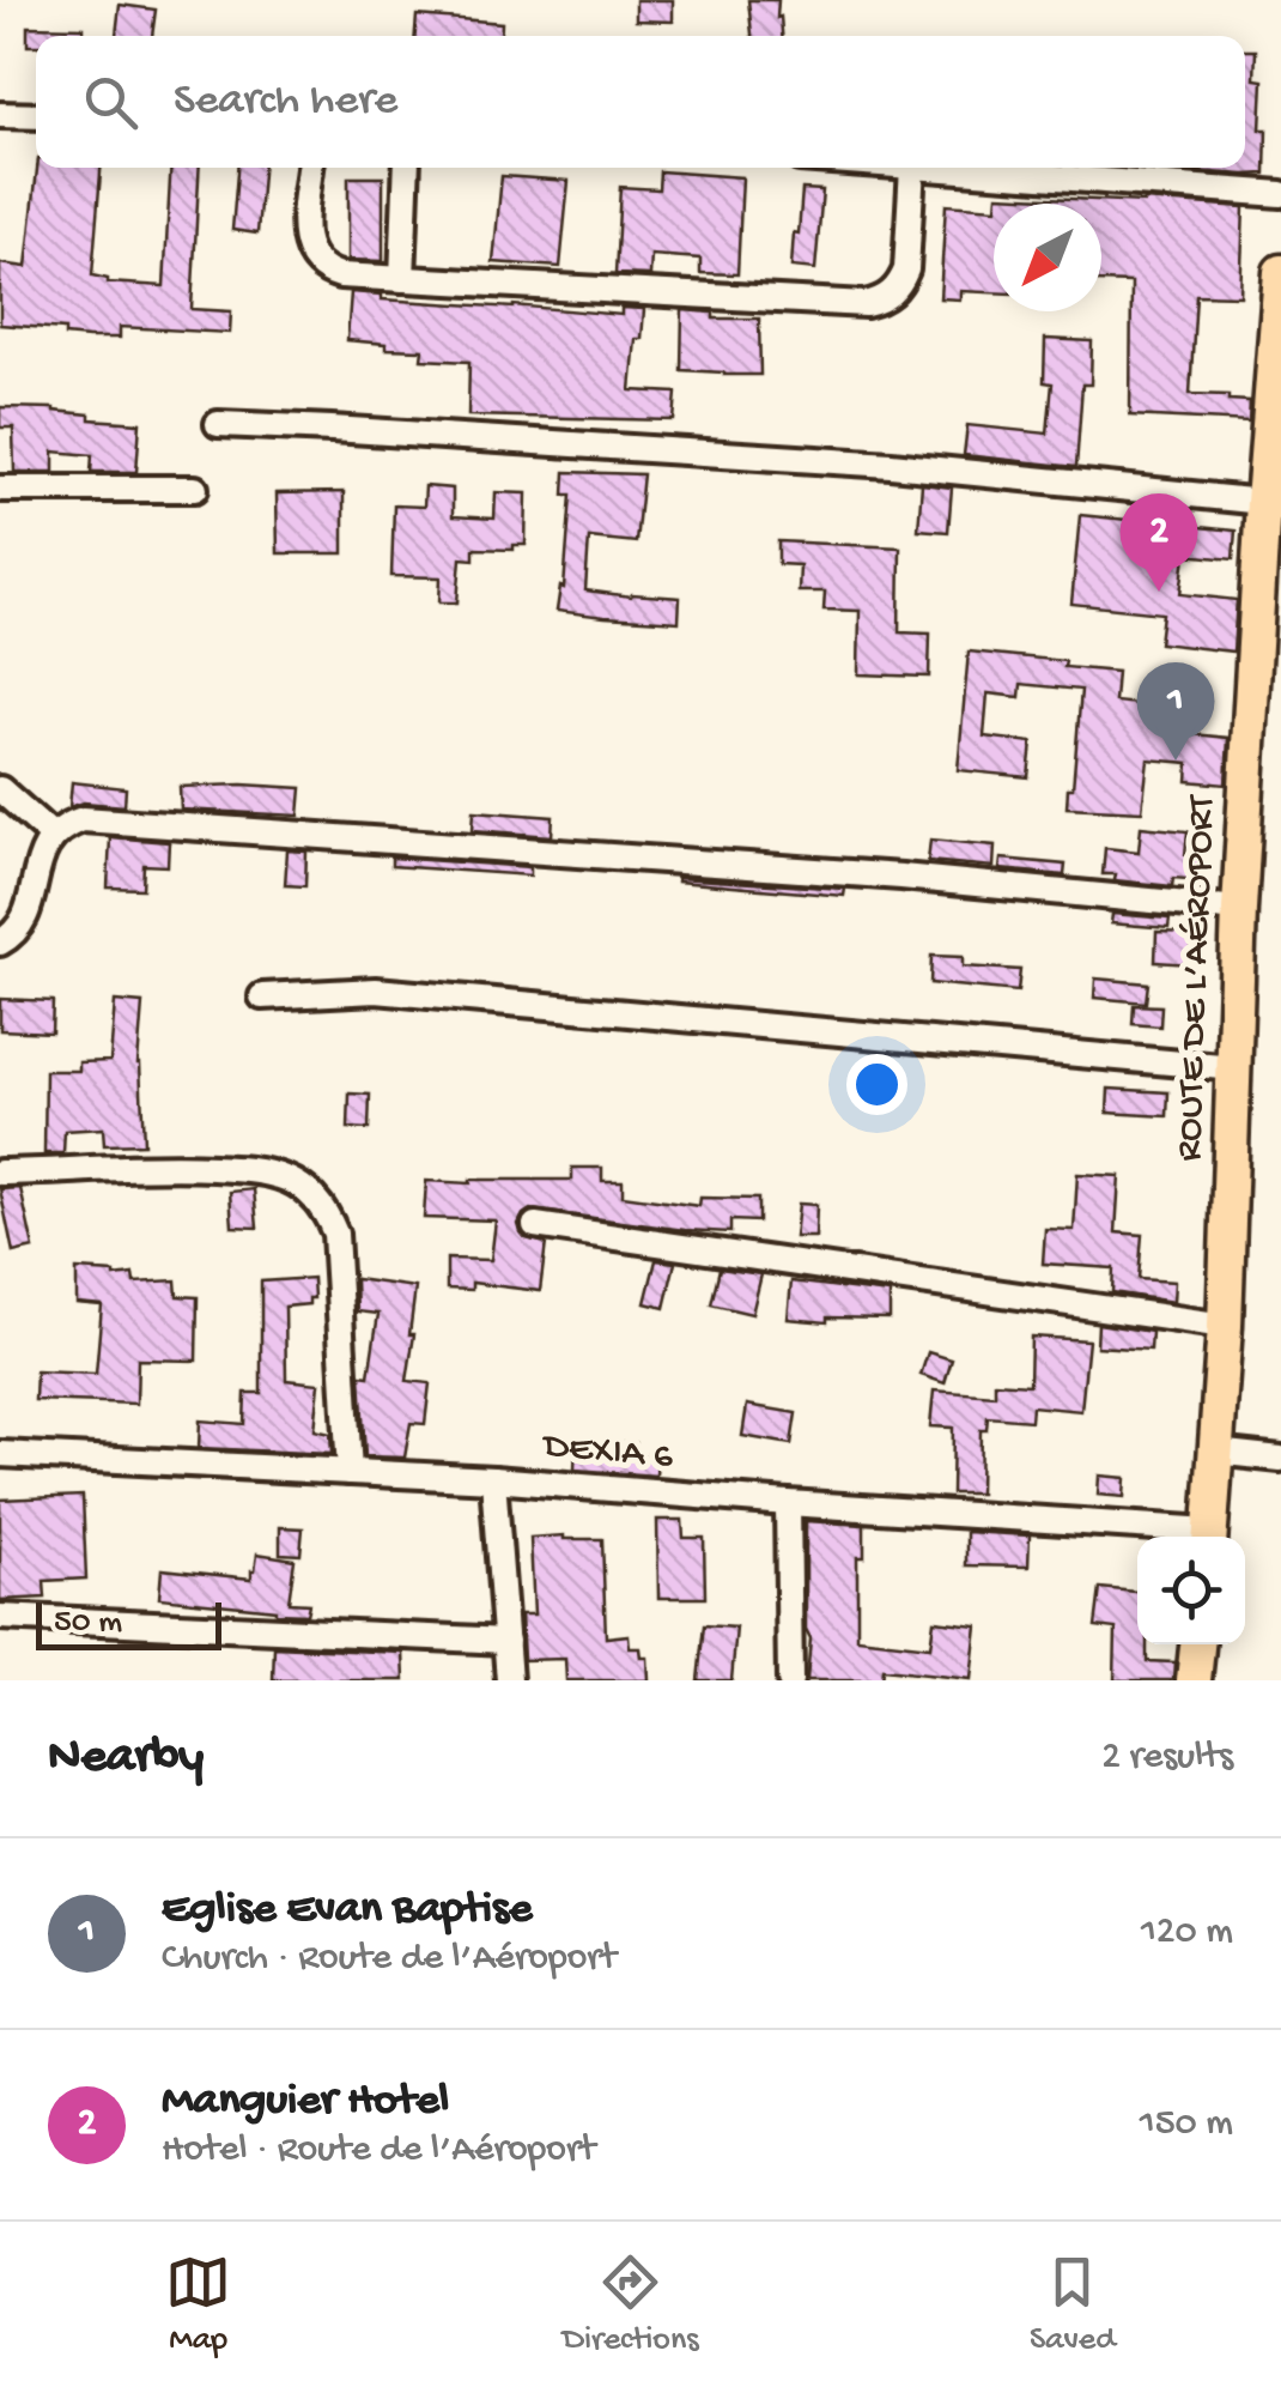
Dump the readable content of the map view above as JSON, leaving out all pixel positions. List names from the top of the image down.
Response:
{
  "streets": {
    "main road": ["ROUTE DE L’AÉROPORT"],
    "street": ["DEXIA 6"]
  },
  "scale_bar": "50 m",
  "north": "bottom left",
  "page": {
    "search": "Search here",
    "pins": ["2", "1"],
    "scale": "50 m",
    "heading": ["Nearby", "2 results"],
    "list": [
      {
        "mark": "1",
        "name": "Eglise Evan Baptise",
        "note": "Church · Route de l’Aéroport",
        "value": "120 m"
      },
      {
        "mark": "2",
        "name": "Manguier Hotel",
        "note": "Hotel · Route de l’Aéroport",
        "value": "150 m"
      }
    ],
    "nav": ["Map", "Directions", "Saved"]
  }
}
